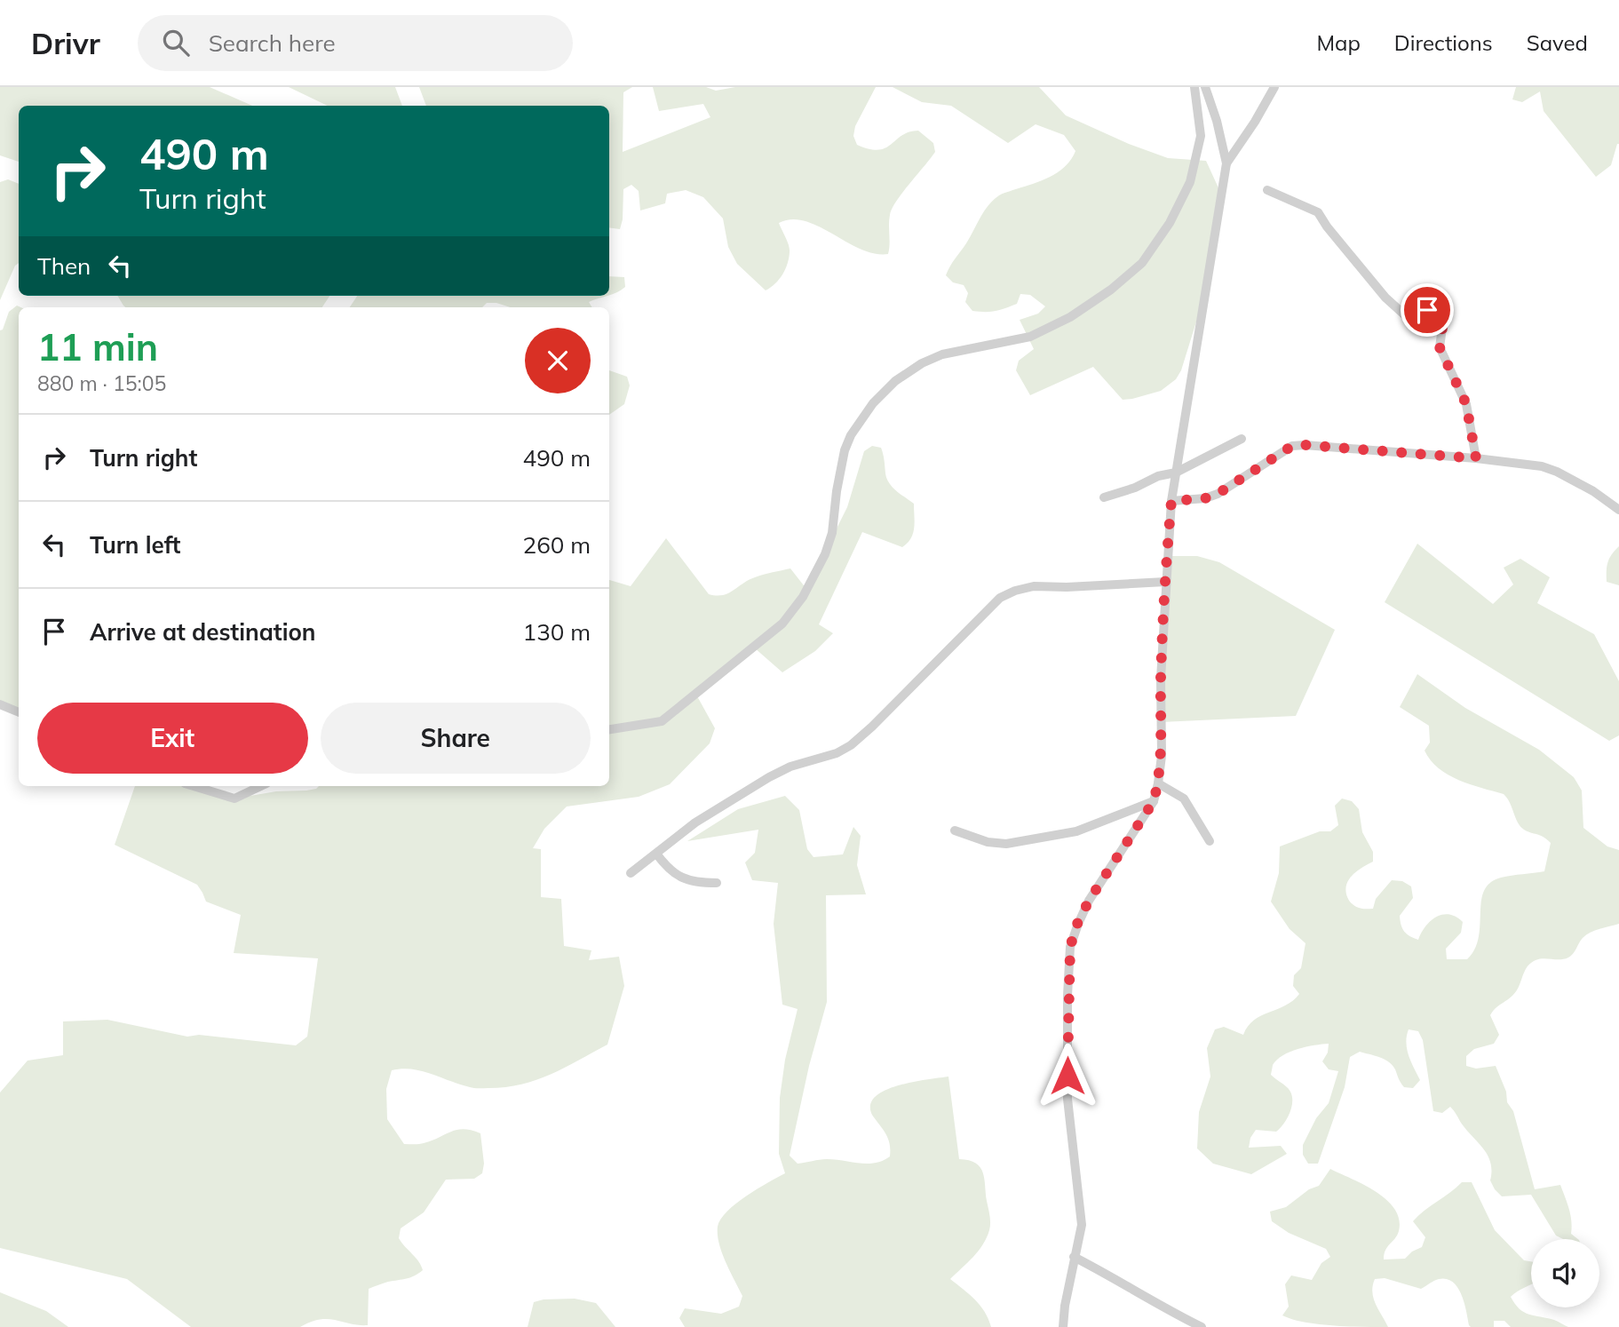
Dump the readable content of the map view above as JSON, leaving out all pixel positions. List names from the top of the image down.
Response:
{
  "page": {
    "header": "Drivr",
    "search": "Search here",
    "nav": ["Map", "Directions", "Saved"],
    "turn": ["490 m", "Turn right"],
    "then": "Then",
    "heading": ["11 min", "880 m · 15:05"],
    "list": [
      {
        "name": "Turn right",
        "value": "490 m"
      },
      {
        "name": "Turn left",
        "value": "260 m"
      },
      {
        "name": "Arrive at destination",
        "value": "130 m"
      }
    ],
    "buttons": ["Exit", "Share"]
  }
}
